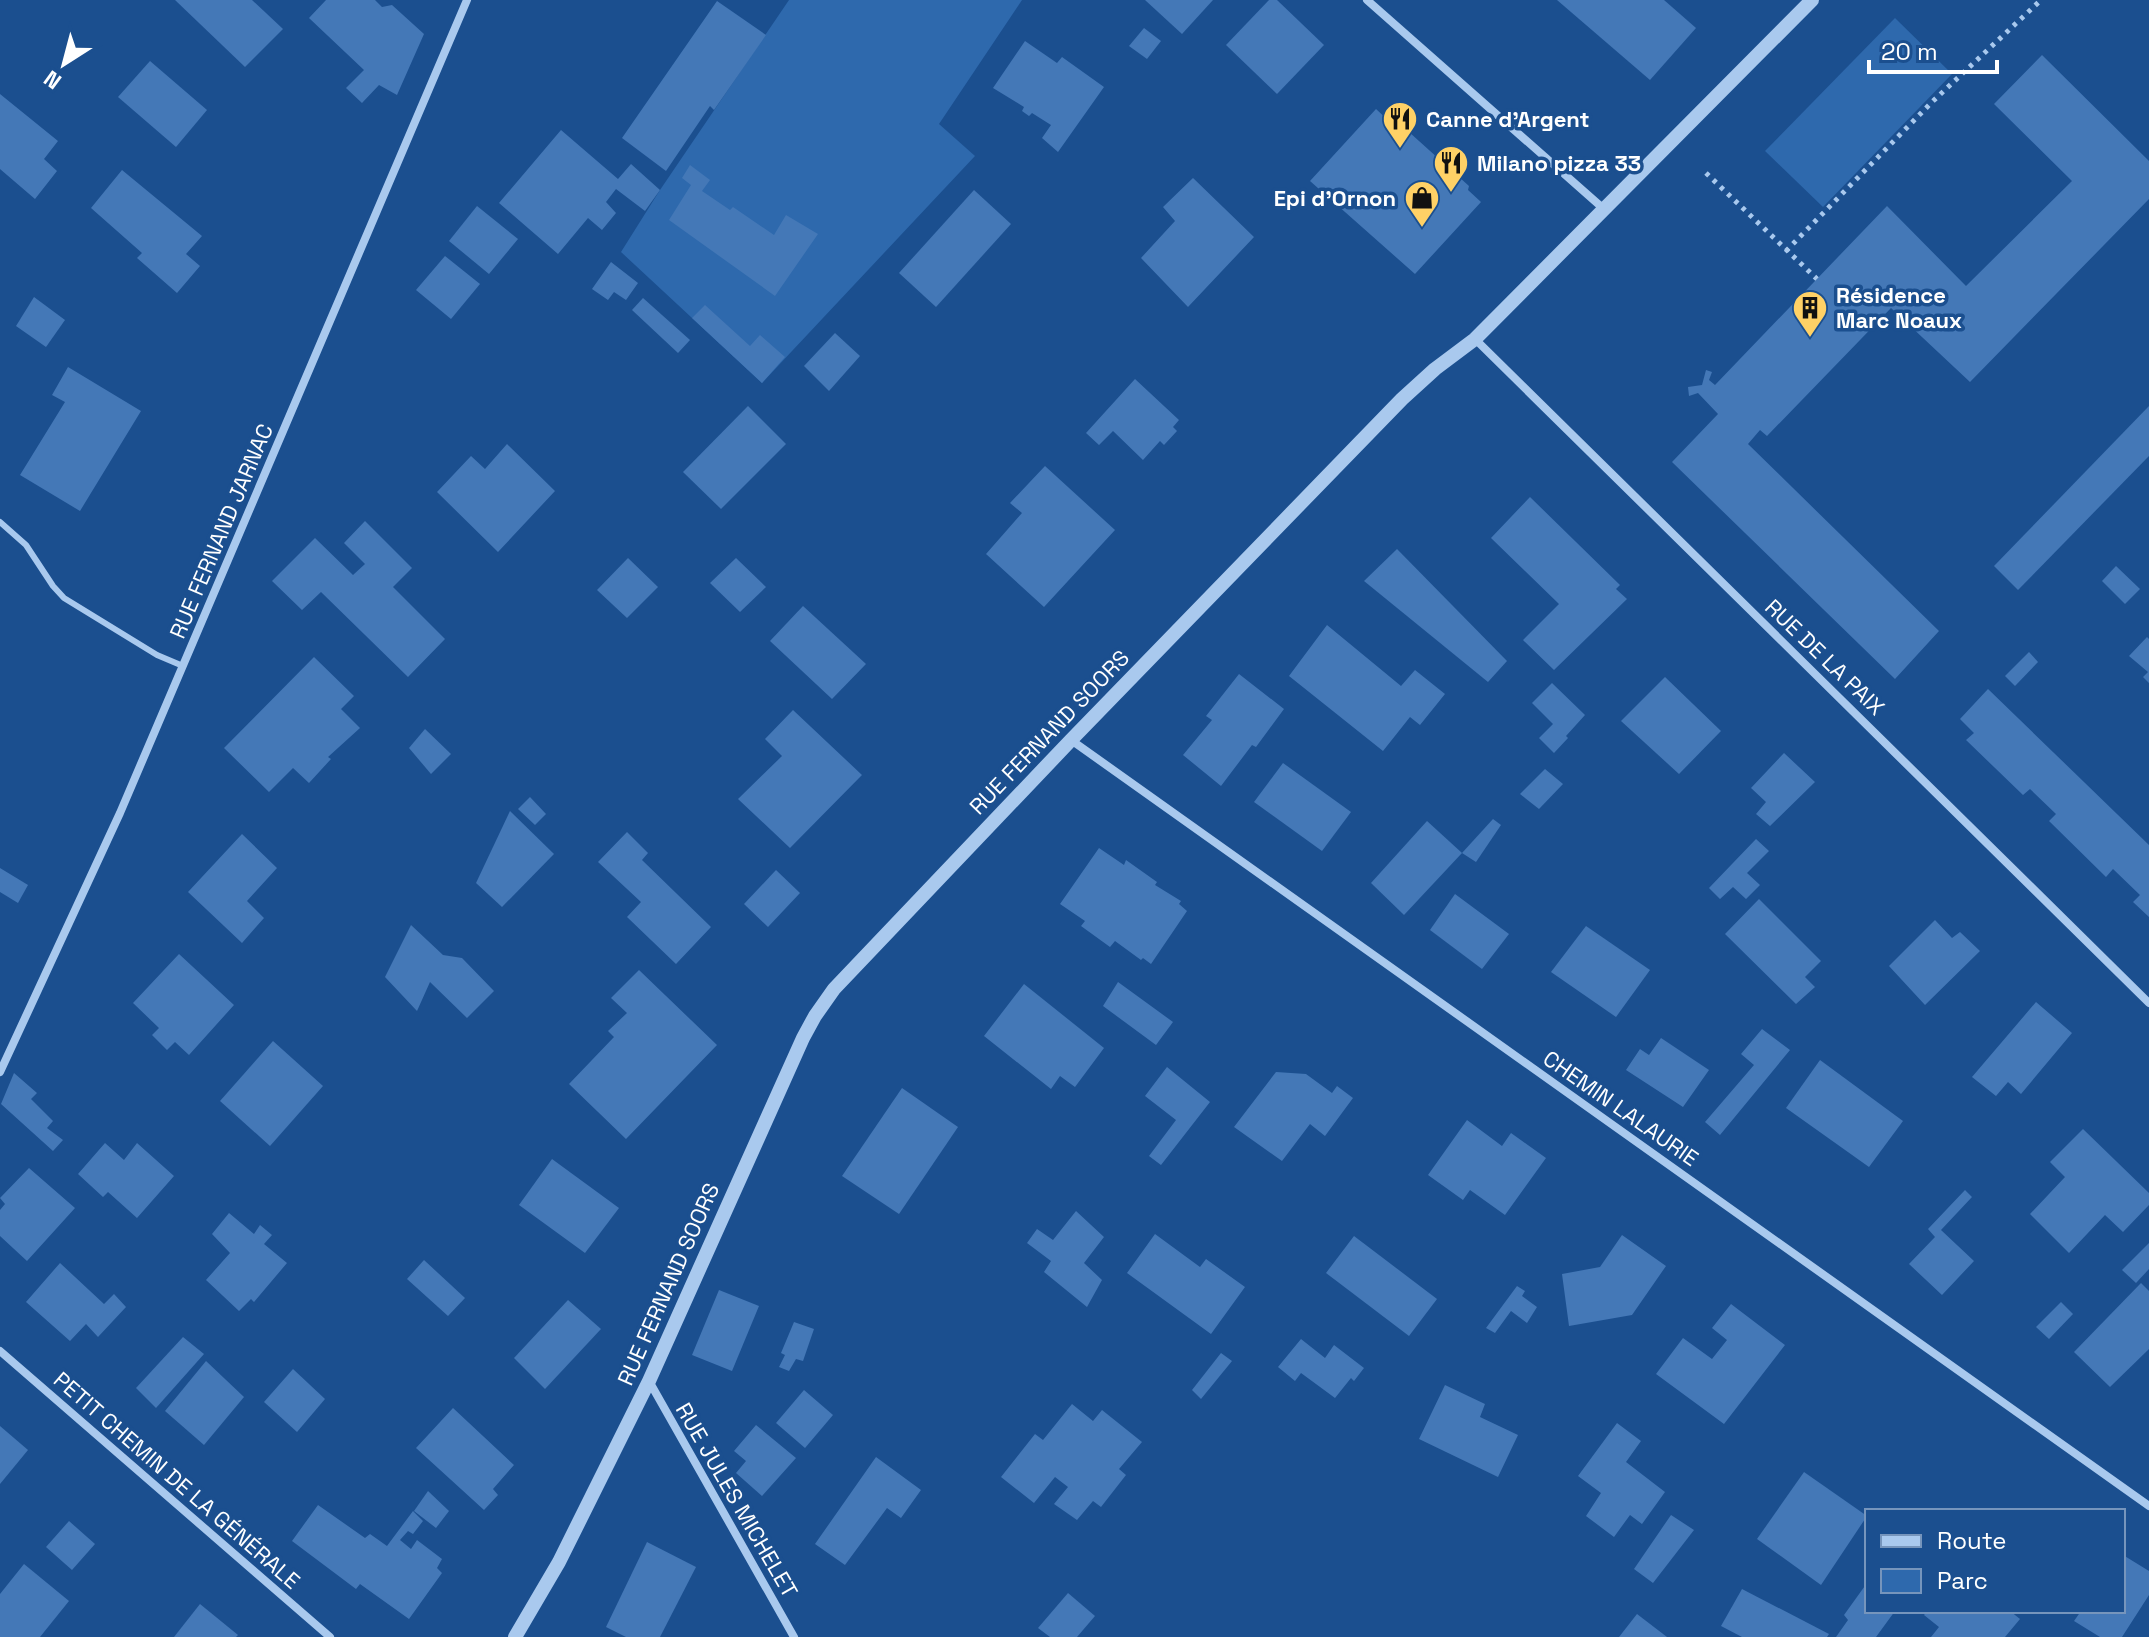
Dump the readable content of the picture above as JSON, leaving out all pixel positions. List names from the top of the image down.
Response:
{
  "streets": {
    "street": [
      "RUE FERNAND JARNAC",
      "RUE DE LA PAIX",
      "RUE FERNAND SOORS",
      "CHEMIN LALAURIE",
      "PETIT CHEMIN DE LA GÉNÉRALE",
      "RUE JULES MICHELET"
    ]
  },
  "crossings": [
    ["RUE DE LA PAIX", "RUE FERNAND SOORS"],
    ["RUE FERNAND SOORS", "CHEMIN LALAURIE"],
    ["RUE FERNAND SOORS", "RUE JULES MICHELET"]
  ],
  "places": {
    "restaurant": ["Canne d’Argent", "Milano pizza 33"],
    "shop": ["Epi d'Ornon"],
    "building": ["Résidence Marc Noaux"]
  },
  "legend": ["Route", "Parc"],
  "scale_bar": "20 m",
  "north": "bottom left"
}
